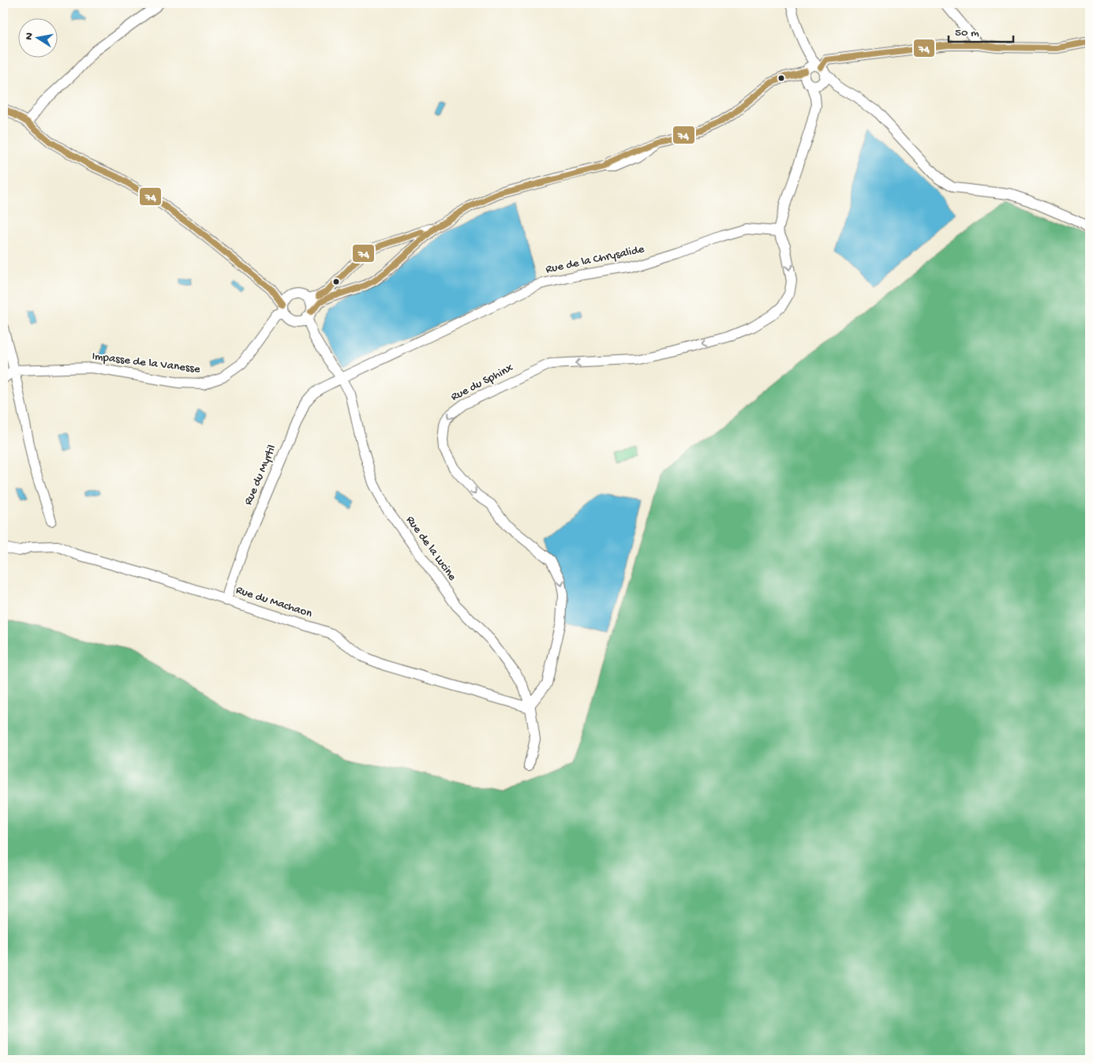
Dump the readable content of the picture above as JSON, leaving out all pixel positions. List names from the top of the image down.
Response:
{
  "streets": {
    "street": [
      "Rue de la Chrysalide",
      "Impasse de la Vanesse",
      "Rue du Sphinx",
      "Rue du Myrtil",
      "Rue de la Lucine",
      "Rue du Machaon"
    ]
  },
  "crossings": [
    ["Rue de la Chrysalide", "Rue du Sphinx"],
    ["Rue de la Chrysalide", "Rue du Myrtil"],
    ["Rue de la Chrysalide", "Rue de la Lucine"],
    ["Impasse de la Vanesse", "Rue de la Lucine"],
    ["Rue du Sphinx", "Rue de la Lucine"],
    ["Rue du Sphinx", "Rue du Machaon"],
    ["Rue du Myrtil", "Rue de la Lucine"],
    ["Rue du Myrtil", "Rue du Machaon"],
    ["Rue de la Lucine", "Rue du Machaon"]
  ],
  "lines": ["transit line 74"],
  "scale_bar": "50 m",
  "north": "left"
}
